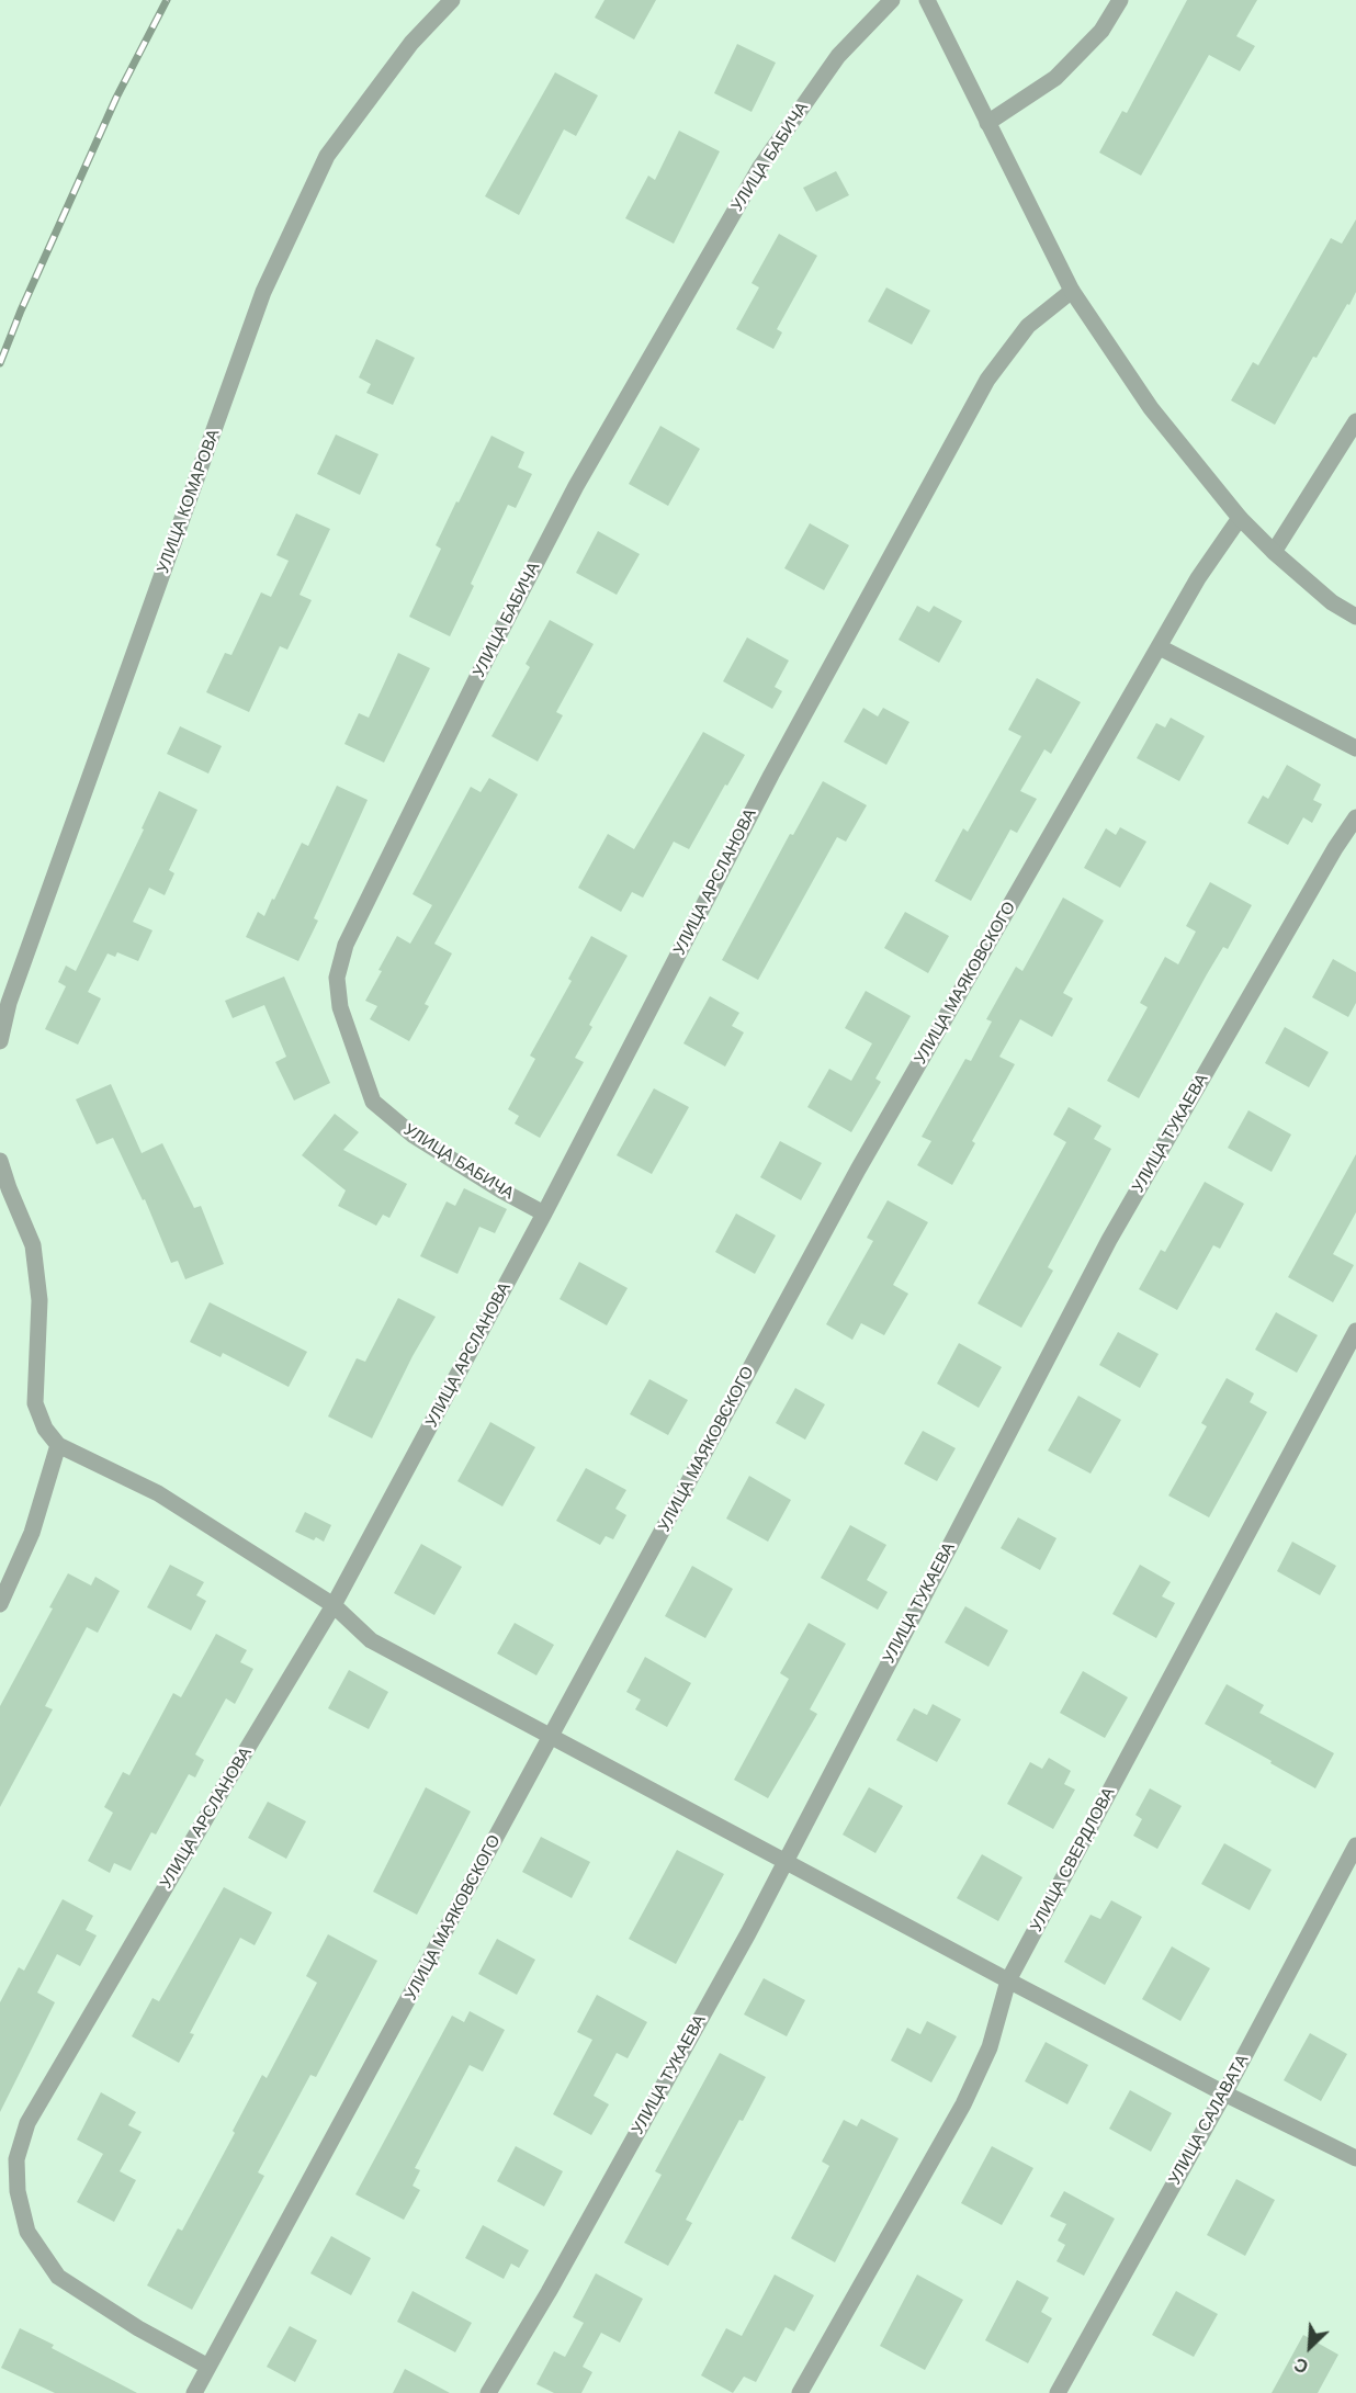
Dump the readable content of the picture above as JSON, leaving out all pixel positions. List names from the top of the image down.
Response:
{
  "streets": {
    "street": [
      "УЛИЦА БАБИЧА",
      "УЛИЦА КОМАРОВА",
      "УЛИЦА АРСЛАНОВА",
      "УЛИЦА МАЯКОВСКОГО",
      "УЛИЦА ТУКАЕВА",
      "УЛИЦА СВЕРДЛОВА",
      "УЛИЦА САЛАВАТА"
    ]
  },
  "crossings": [
    ["УЛИЦА БАБИЧА", "УЛИЦА АРСЛАНОВА"],
    ["УЛИЦА АРСЛАНОВА", "УЛИЦА МАЯКОВСКОГО"]
  ],
  "north": "bottom left"
}
